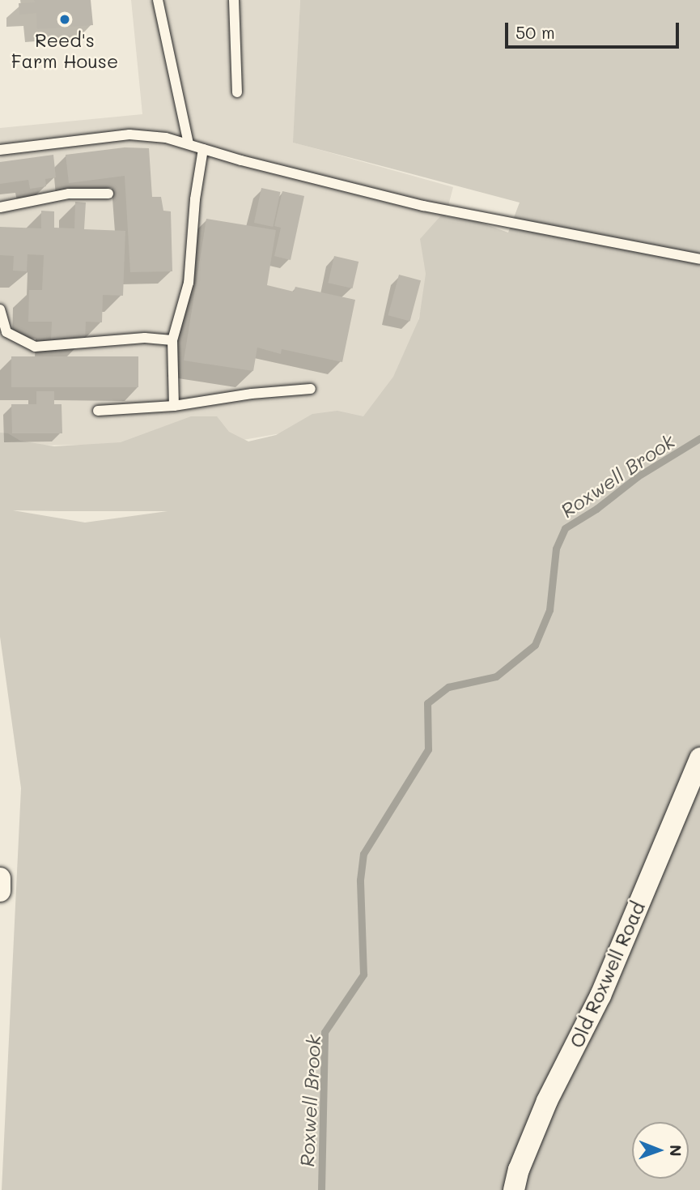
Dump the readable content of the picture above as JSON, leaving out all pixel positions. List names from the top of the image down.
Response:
{
  "streets": {
    "street": ["Old Roxwell Road"]
  },
  "water": ["Roxwell Brook"],
  "places": ["Reed's Farm House"],
  "scale_bar": "50 m",
  "north": "right"
}
